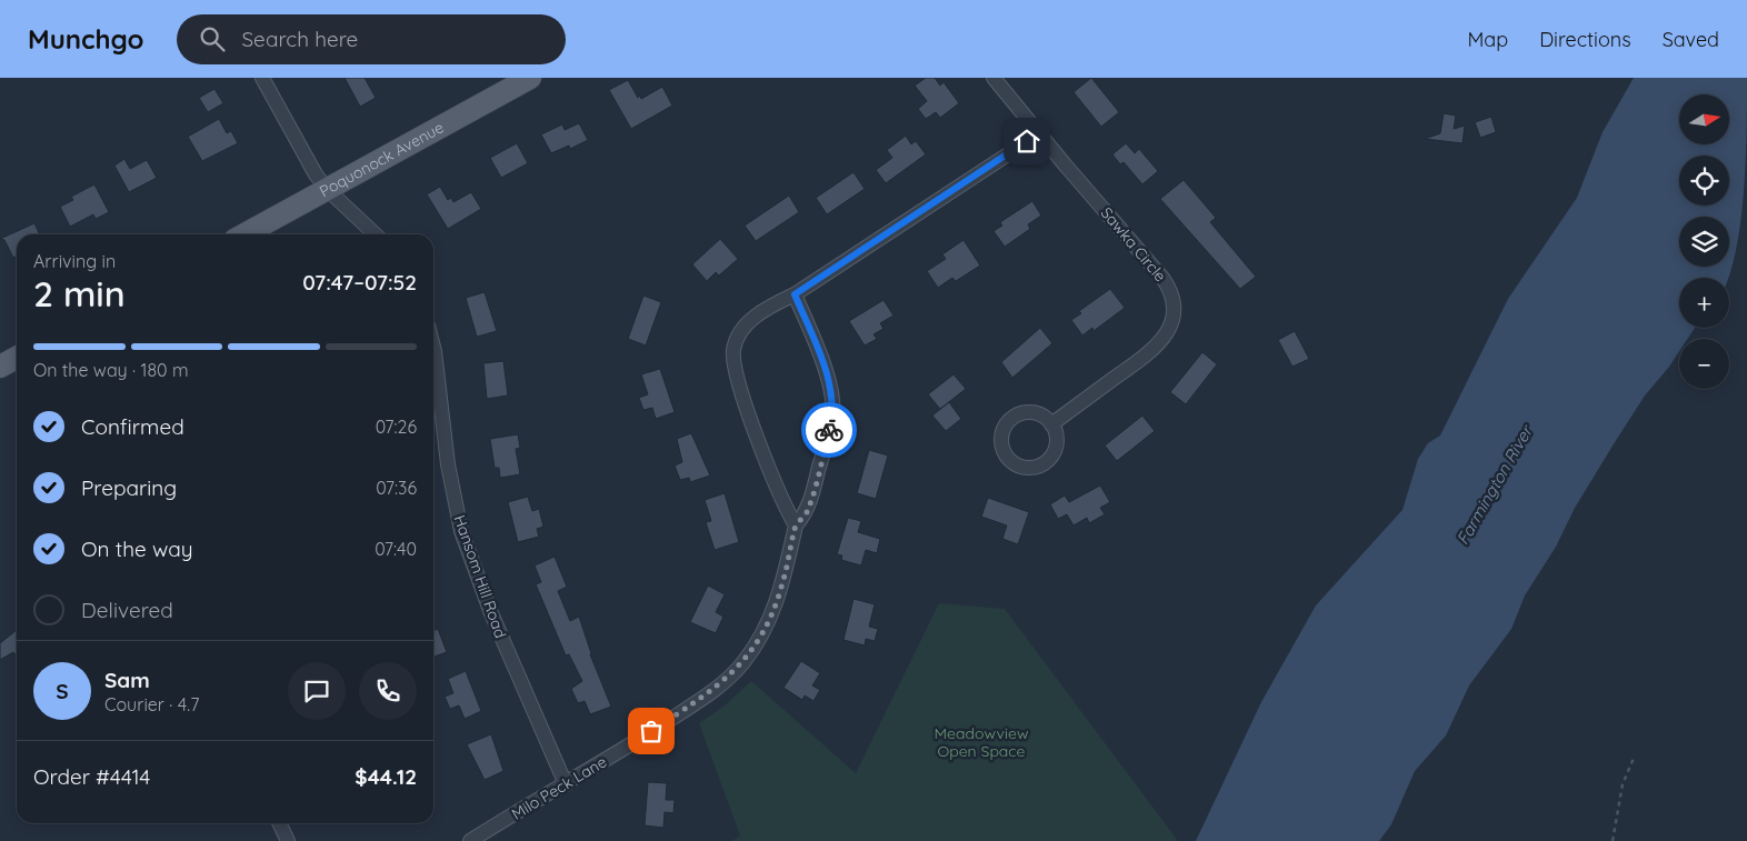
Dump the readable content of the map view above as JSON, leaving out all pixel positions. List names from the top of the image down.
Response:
{
  "streets": {
    "main road": ["Poquonock Avenue"],
    "street": ["Sawka Circle", "Hansom Hill Road", "Milo Peck Lane"]
  },
  "crossings": [
    ["Hansom Hill Road", "Milo Peck Lane"]
  ],
  "water": ["Farmington River"],
  "parks": ["Meadowview Open Space"],
  "north": "right",
  "page": {
    "header": "Munchgo",
    "search": "Search here",
    "nav": ["Map", "Directions", "Saved"],
    "map_buttons": ["+", "−"],
    "heading": ["2 min", "Arriving in", "07:47–07:52"],
    "panel": [
      "Sam",
      "Courier · 4.7",
      "Order #4414",
      "$44.12"
    ],
    "bar": "On the way · 180 m",
    "list": [
      ["Confirmed", "07:26"],
      ["Preparing", "07:36"],
      ["On the way", "07:40"],
      "Delivered"
    ],
    "round": "S"
  }
}
